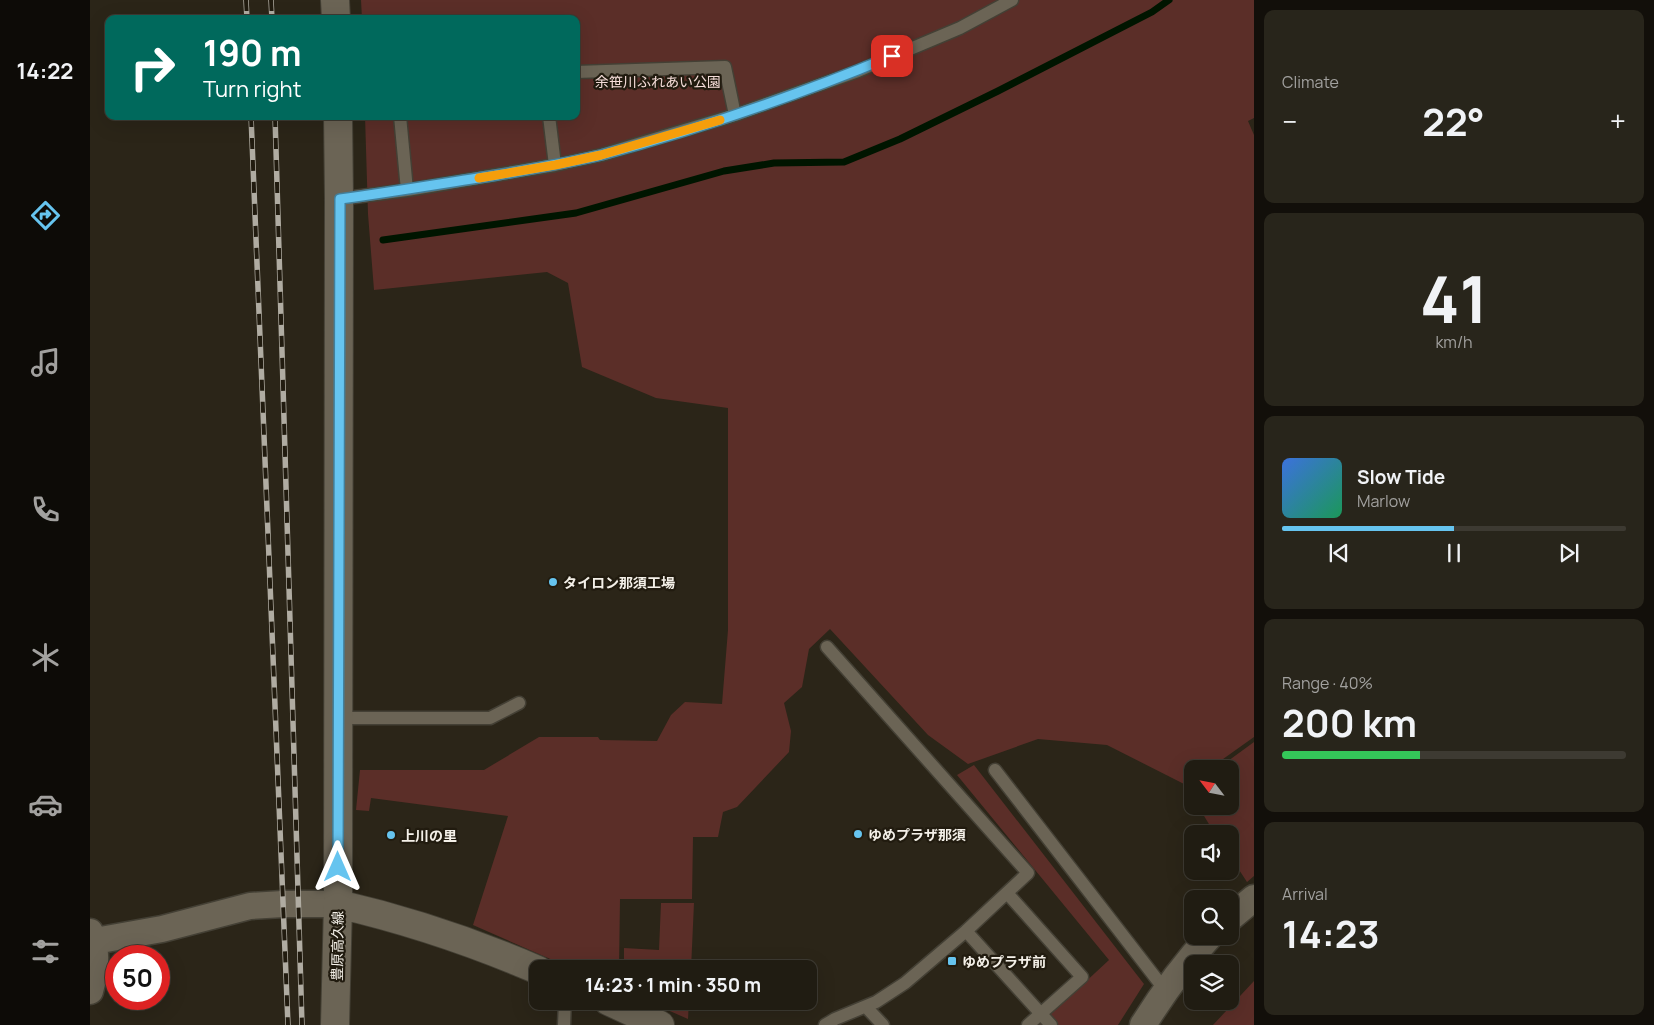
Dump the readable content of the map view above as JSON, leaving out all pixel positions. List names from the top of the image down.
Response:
{
  "streets": {
    "main road": ["豊原高久線"]
  },
  "parks": ["余笹川ふれあい公園"],
  "places": {
    "other": ["タイロン那須工場", "ゆめプラザ那須", "上川の里"],
    "transit": ["ゆめプラザ前"]
  },
  "north": "top left",
  "page": {
    "tabs": "14:22",
    "tile": [
      "Climate",
      ["41", "km/h"],
      ["Range · 40%", "200 km"],
      ["Arrival", "14:23"]
    ],
    "turn": ["190 m", "Turn right"],
    "heat": ["−", "22°", "+"],
    "song": ["Slow Tide", "Marlow"],
    "limit": "50",
    "trip": "14:23 · 1 min · 350 m"
  }
}
